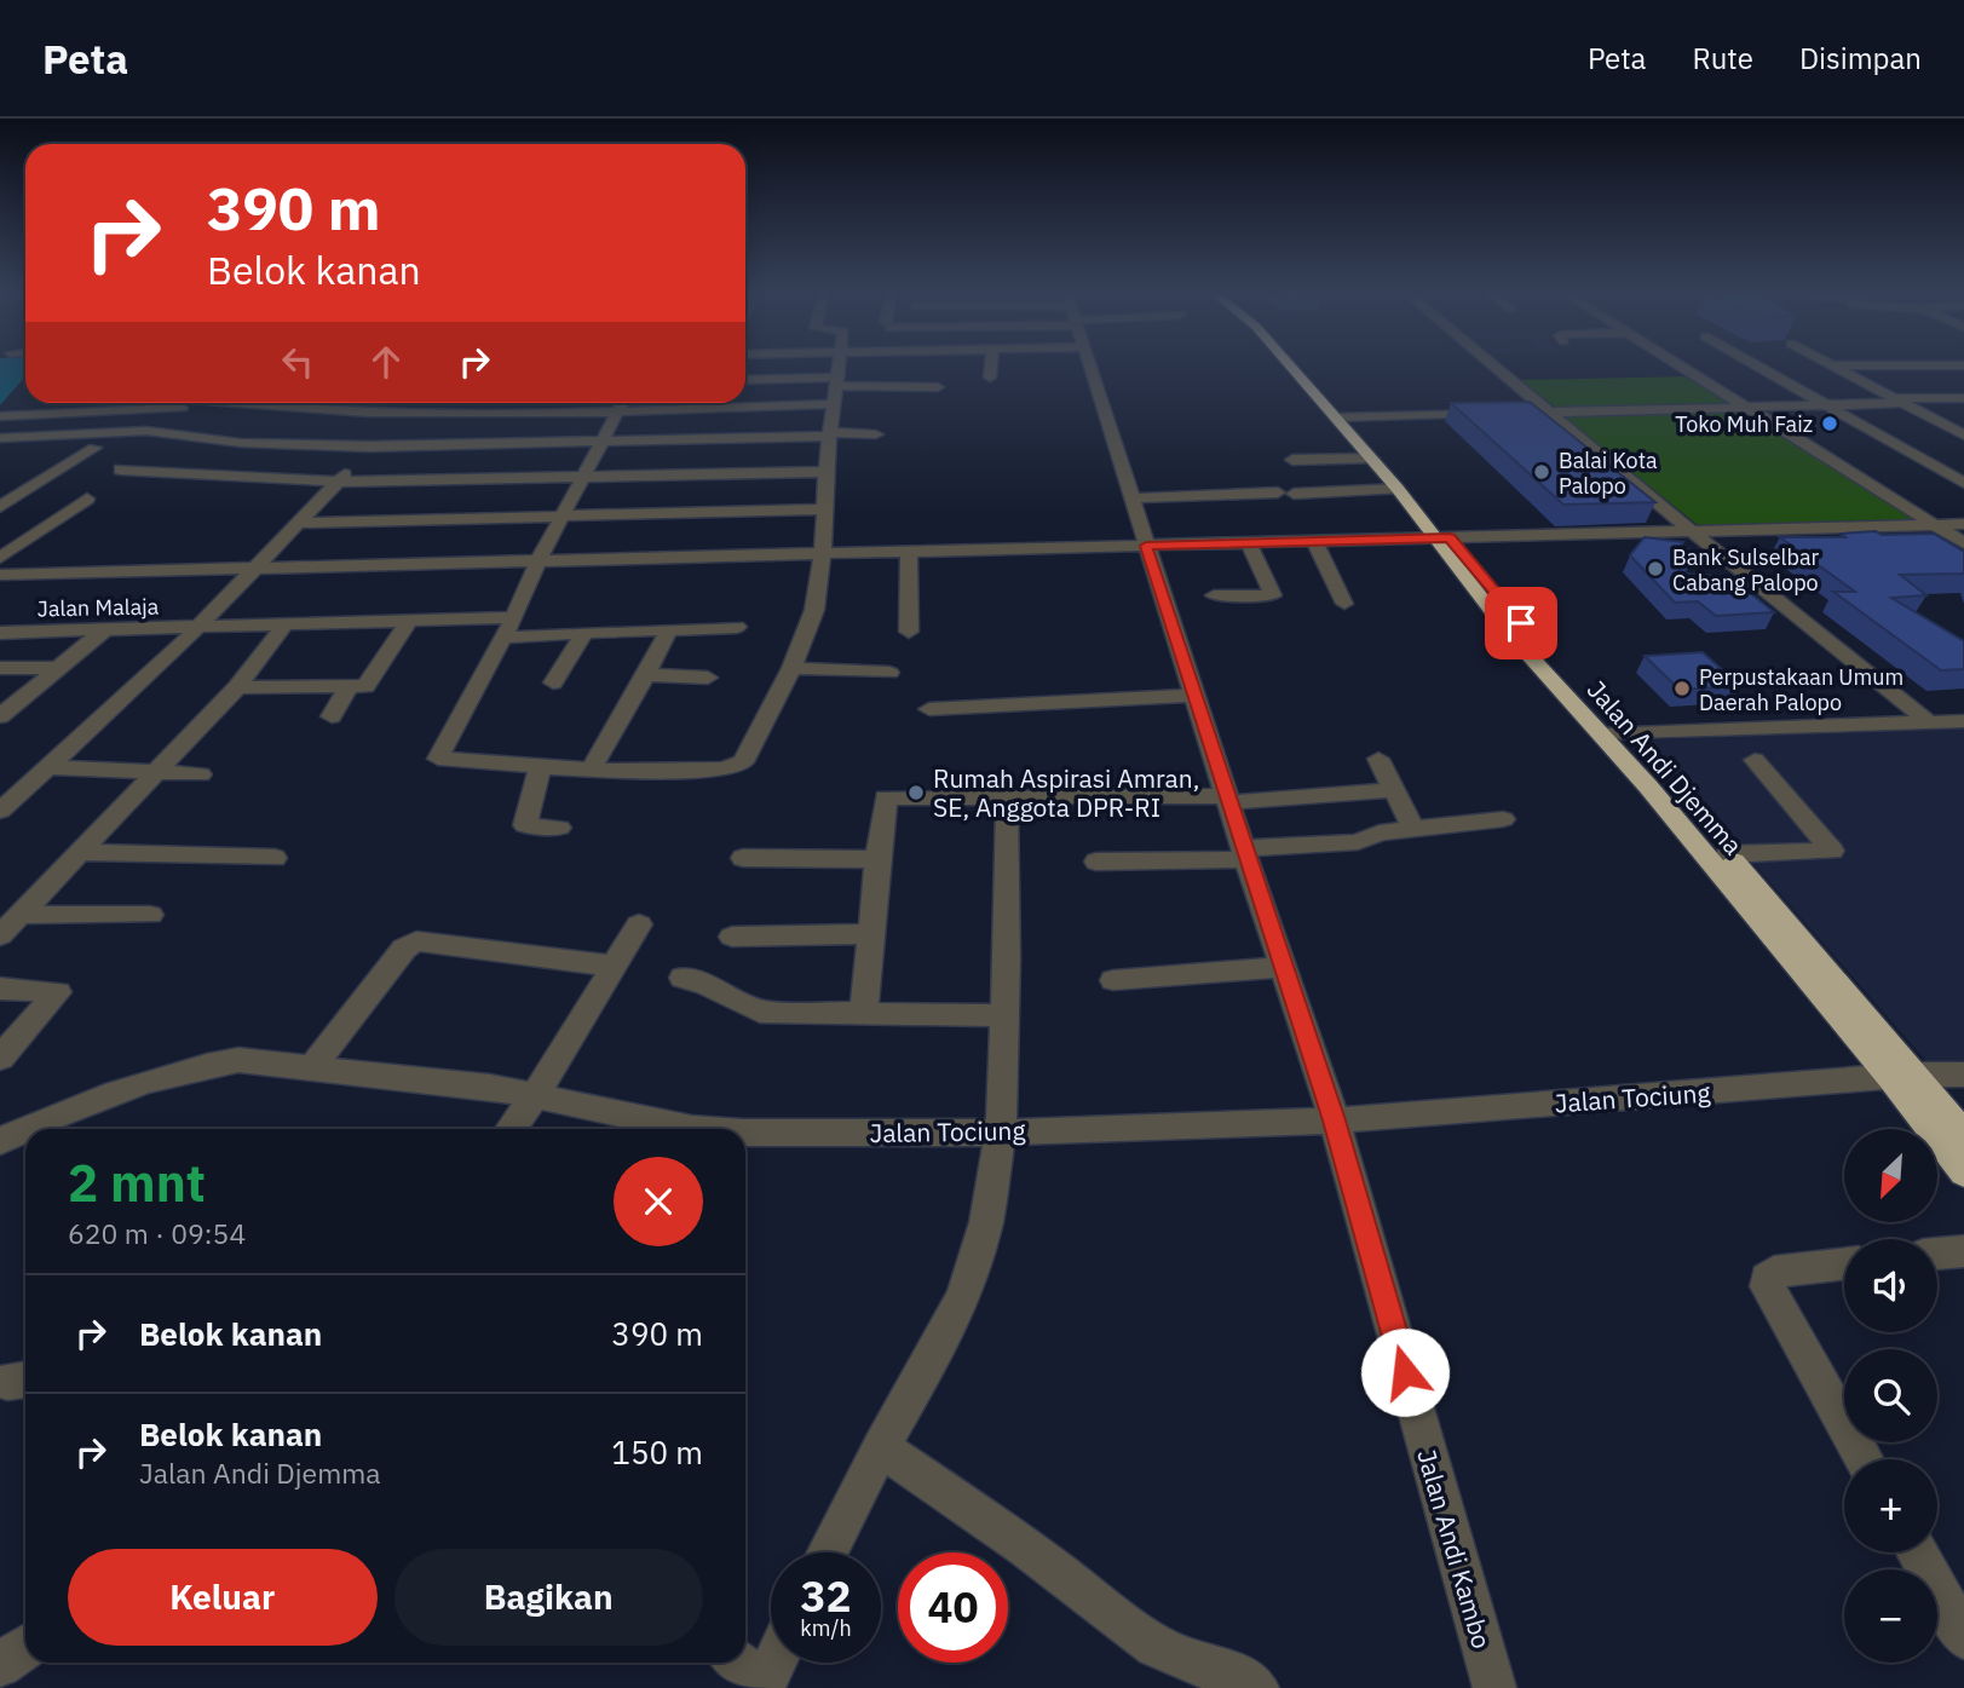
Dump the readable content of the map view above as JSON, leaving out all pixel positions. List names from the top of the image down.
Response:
{
  "streets": {
    "highway": ["Jalan Andi Djemma"],
    "street": ["Jalan Malaja", "Jalan Tociung", "Jalan Andi Kambo"]
  },
  "crossings": [
    ["Jalan Andi Djemma", "Jalan Tociung"],
    ["Jalan Tociung", "Jalan Andi Kambo"]
  ],
  "places": [
    "Toko Muh Faiz",
    "Balai Kota Palopo",
    "Bank Sulselbar Cabang Palopo",
    "Perpustakaan Umum Daerah Palopo",
    "Rumah Aspirasi Amran, SE, Anggota DPR-RI"
  ],
  "north": "bottom left",
  "page": {
    "header": "Peta",
    "nav": ["Peta", "Rute", "Disimpan"],
    "turn": ["390 m", "Belok kanan"],
    "map_buttons": ["+", "−"],
    "heading": ["2 mnt", "620 m · 09:54"],
    "list": [
      {
        "name": "Belok kanan",
        "value": "390 m"
      },
      {
        "name": "Belok kanan",
        "note": "Jalan Andi Djemma",
        "value": "150 m"
      }
    ],
    "buttons": ["Keluar", "Bagikan"],
    "speed": "32 km/h",
    "limit": "40"
  }
}
